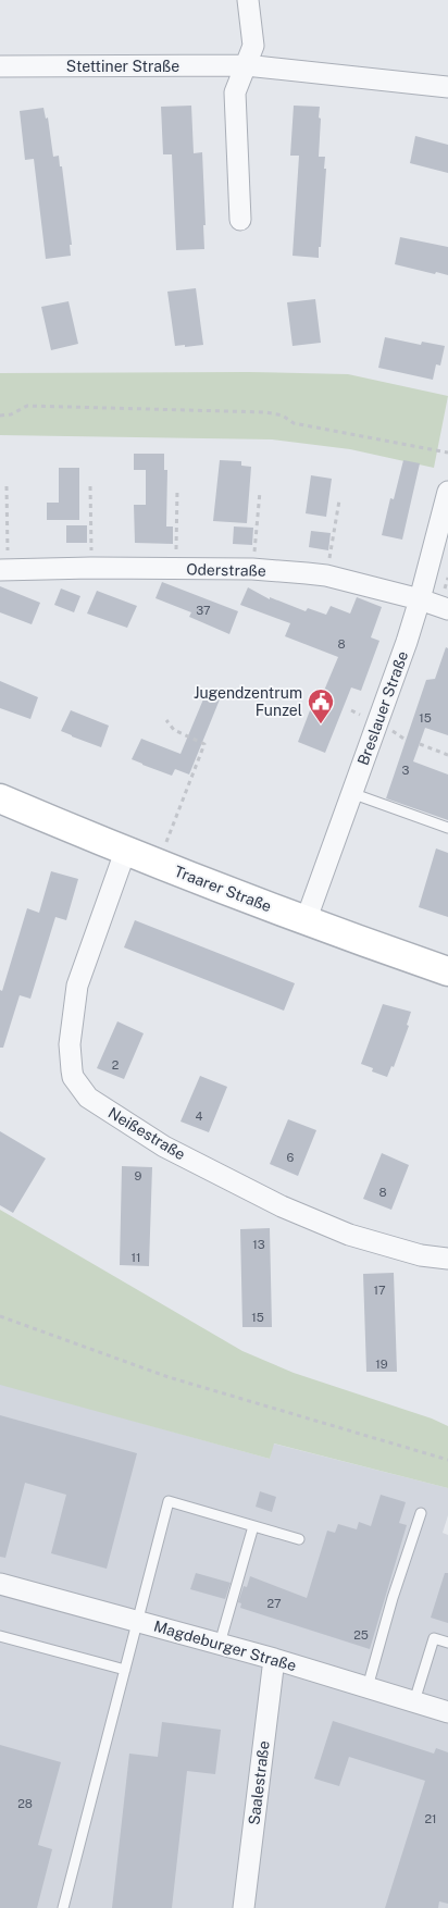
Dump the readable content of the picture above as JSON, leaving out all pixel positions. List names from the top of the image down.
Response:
{
  "streets": {
    "street": [
      "Stettiner Straße",
      "Oderstraße",
      "Breslauer Straße",
      "Traarer Straße",
      "Neißestraße",
      "Magdeburger Straße",
      "Saalestraße"
    ]
  },
  "crossings": [
    ["Oderstraße", "Breslauer Straße"],
    ["Breslauer Straße", "Traarer Straße"],
    ["Traarer Straße", "Neißestraße"],
    ["Magdeburger Straße", "Saalestraße"]
  ],
  "places": {
    "public building": ["Jugendzentrum Funzel"]
  },
  "house_numbers": [
    "37",
    "8",
    "15",
    "3",
    "2",
    "4",
    "6",
    "9",
    "8",
    "13",
    "11",
    "17",
    "15",
    "19",
    "27",
    "25",
    "28",
    "21"
  ]
}
